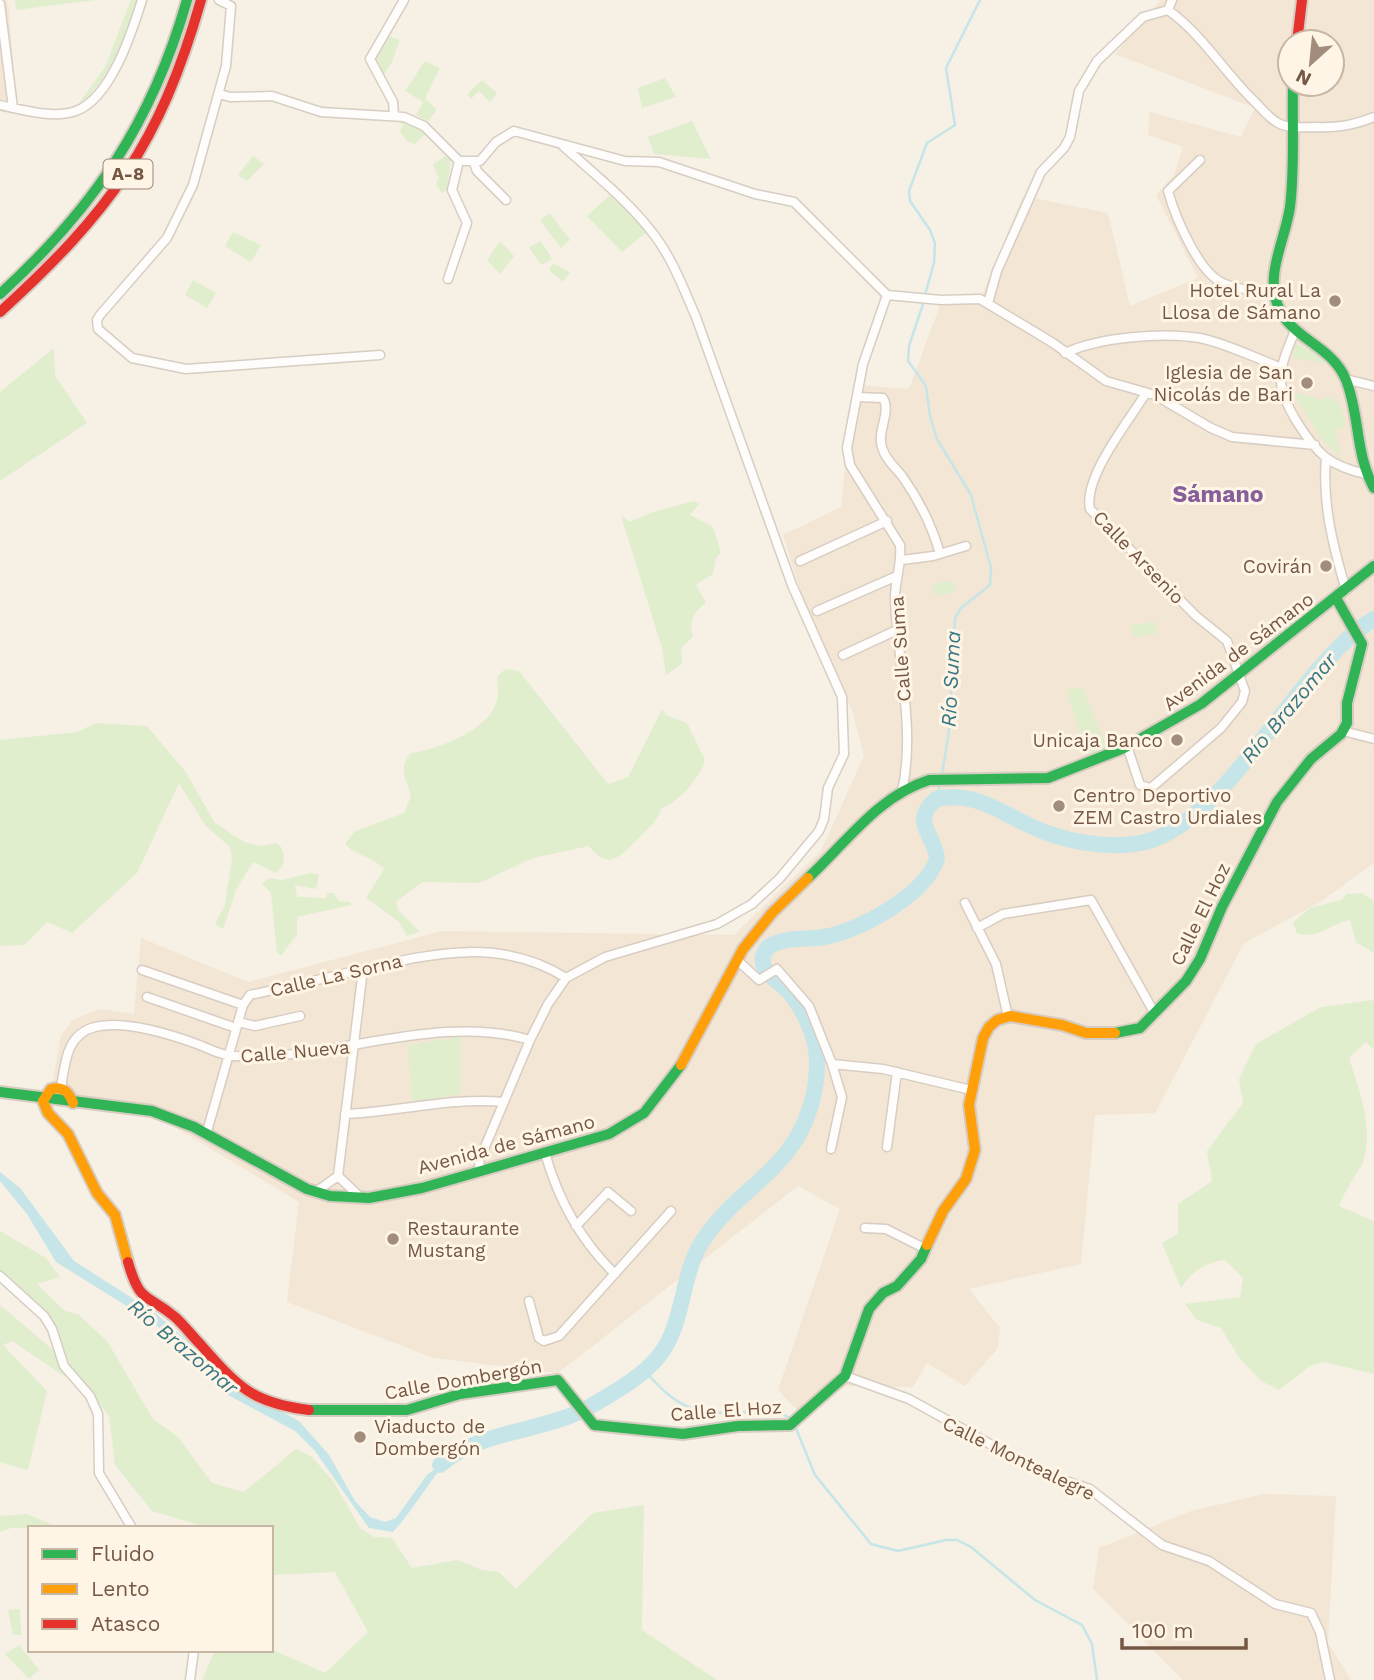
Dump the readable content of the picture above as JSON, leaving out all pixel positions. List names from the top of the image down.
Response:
{
  "streets": {
    "main road": [
      "A-8",
      "Avenida de Sámano",
      "Calle El Hoz",
      "Calle Dombergón"
    ],
    "street": [
      "Calle Arsenio",
      "Calle Suma",
      "Calle La Sorna",
      "Calle Nueva",
      "Calle Montealegre"
    ]
  },
  "crossings": [
    ["Calle Arsenio", "Avenida de Sámano"],
    ["Calle Suma", "Avenida de Sámano"],
    ["Avenida de Sámano", "Calle Dombergón"],
    ["Calle El Hoz", "Calle Dombergón"],
    ["Calle El Hoz", "Calle Montealegre"]
  ],
  "districts": ["Sámano"],
  "water": ["Río Suma", "Río Brazomar"],
  "places": [
    "Hotel Rural La Llosa de Sámano",
    "Iglesia de San Nicolás de Bari",
    "Covirán",
    "Unicaja Banco",
    "Centro Deportivo ZEM Castro Urdiales",
    "Restaurante Mustang",
    "Viaducto de Dombergón"
  ],
  "legend": ["Fluido", "Lento", "Atasco"],
  "scale_bar": "100 m",
  "north": "bottom left"
}
